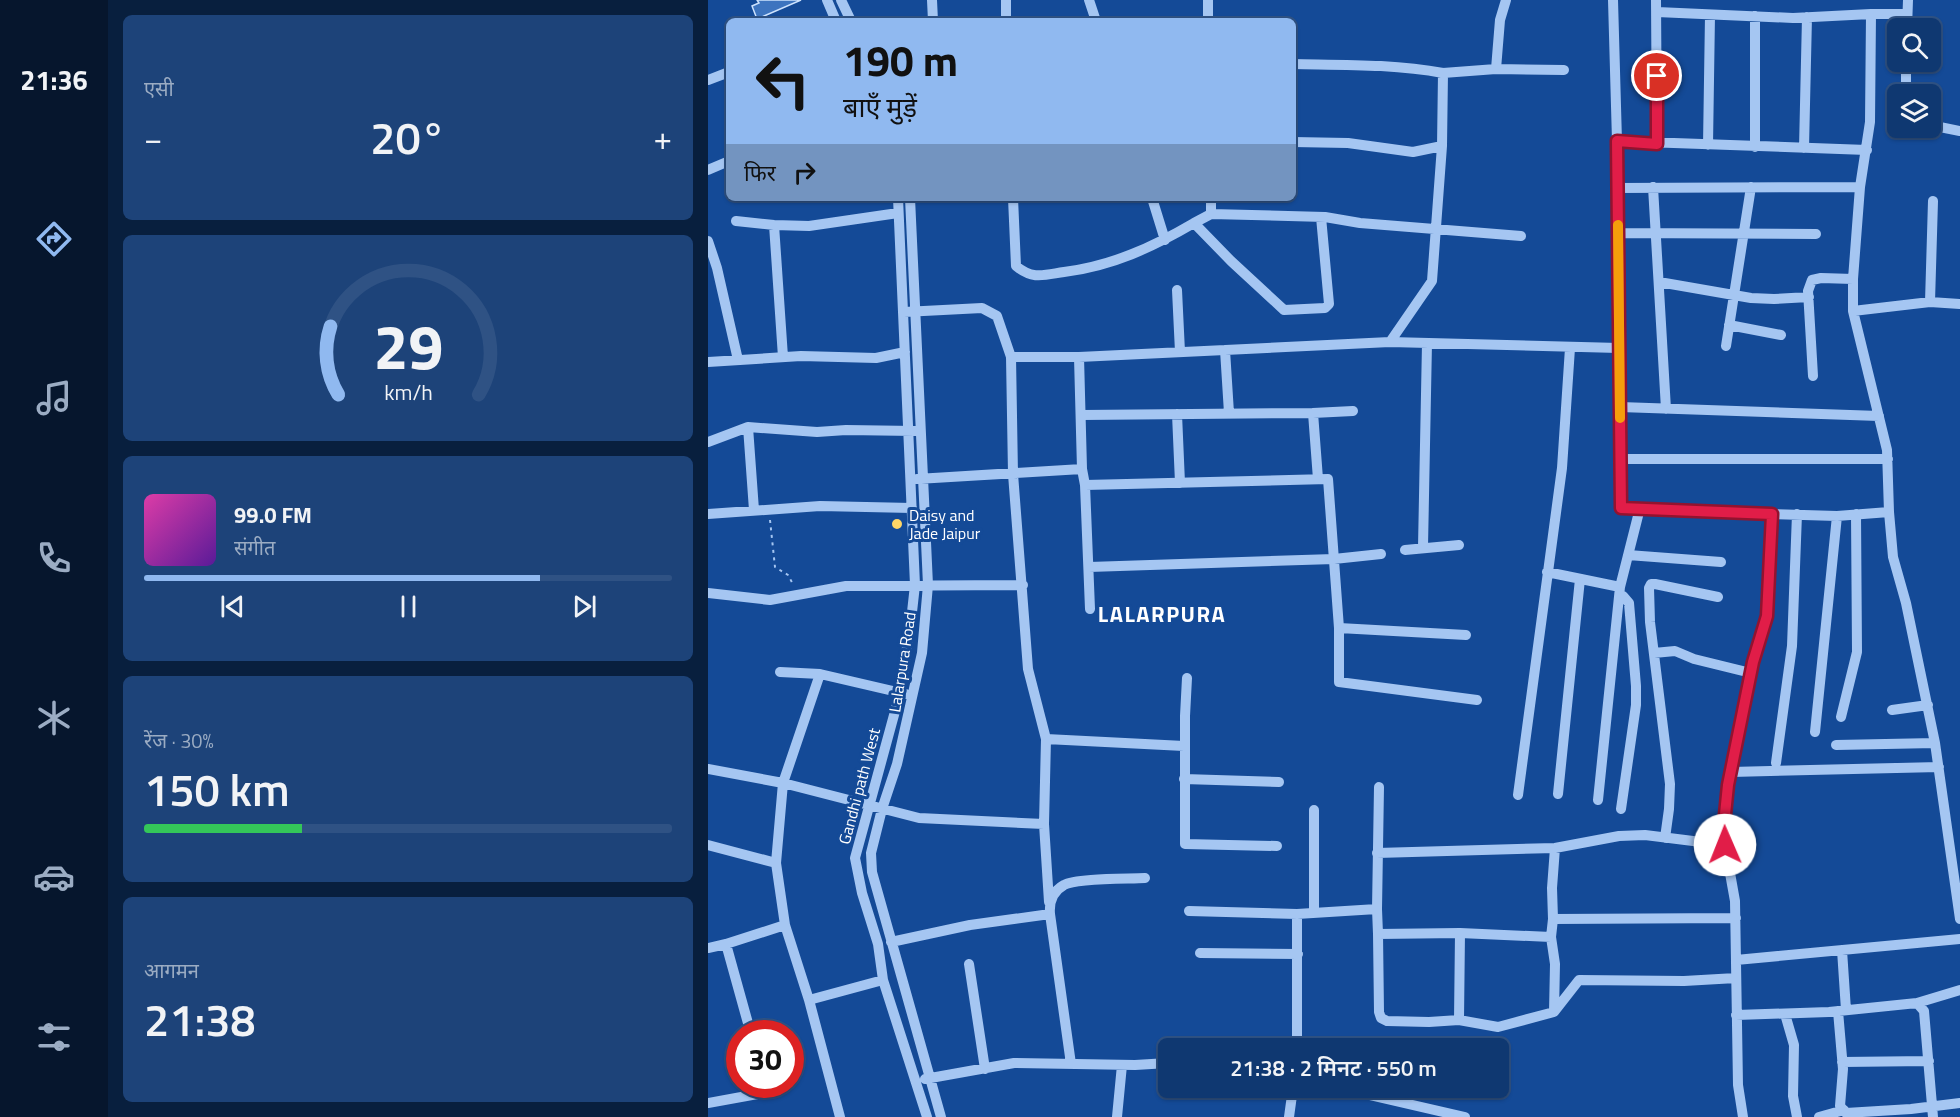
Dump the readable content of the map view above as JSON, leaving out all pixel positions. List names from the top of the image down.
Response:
{
  "streets": {
    "street": ["Lalarpura Road", "Gandhi path West"]
  },
  "crossings": [
    ["Lalarpura Road", "Gandhi path West"]
  ],
  "districts": ["LALARPURA"],
  "places": ["Daisy and Jade Jaipur"],
  "page": {
    "tabs": "21:36",
    "tile": [
      "एसी",
      ["रेंज · 30%", "150 km"],
      ["आगमन", "21:38"]
    ],
    "turn": ["190 m", "बाएँ मुड़ें"],
    "heat": ["−", "20°", "+"],
    "then": "फिर",
    "song": ["99.0 FM", "संगीत"],
    "limit": "30",
    "trip": "21:38 · 2 मिनट · 550 m",
    "gauge": ["29", "km/h"]
  }
}
